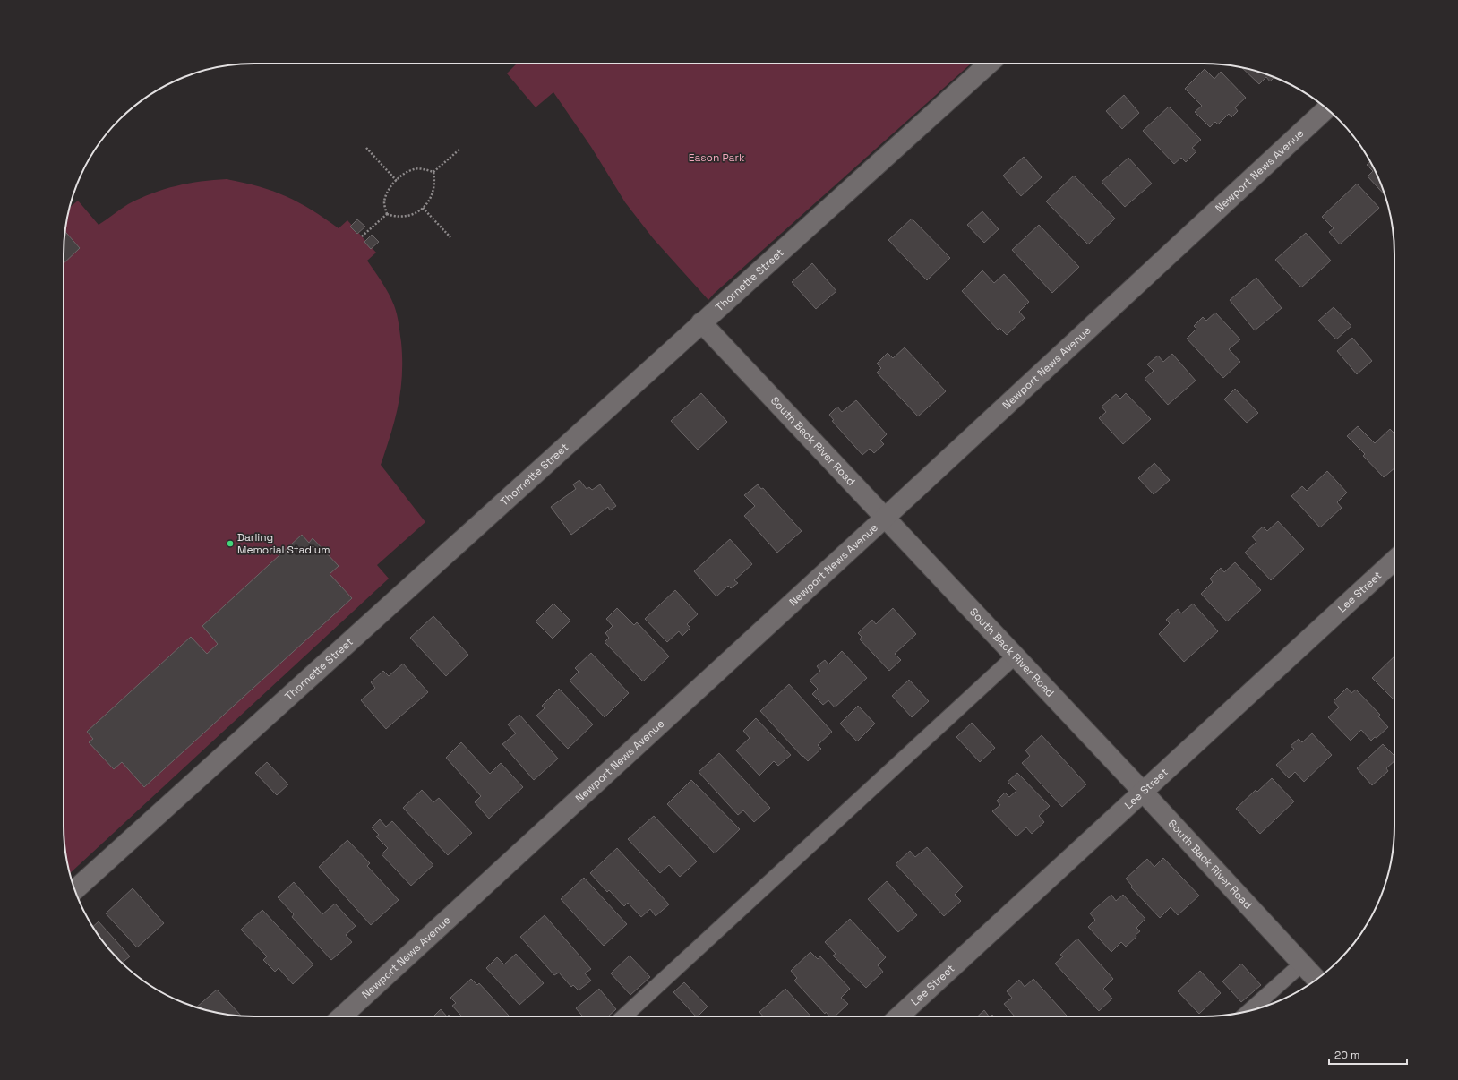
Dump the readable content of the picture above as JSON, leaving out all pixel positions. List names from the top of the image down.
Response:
{
  "streets": {
    "street": [
      "Newport News Avenue",
      "Thornette Street",
      "South Back River Road",
      "Lee Street"
    ]
  },
  "crossings": [
    ["Newport News Avenue", "South Back River Road"],
    ["Thornette Street", "South Back River Road"],
    ["South Back River Road", "Lee Street"]
  ],
  "parks": ["Eason Park"],
  "places": ["Darling Memorial Stadium"],
  "scale_bar": "20 m"
}
